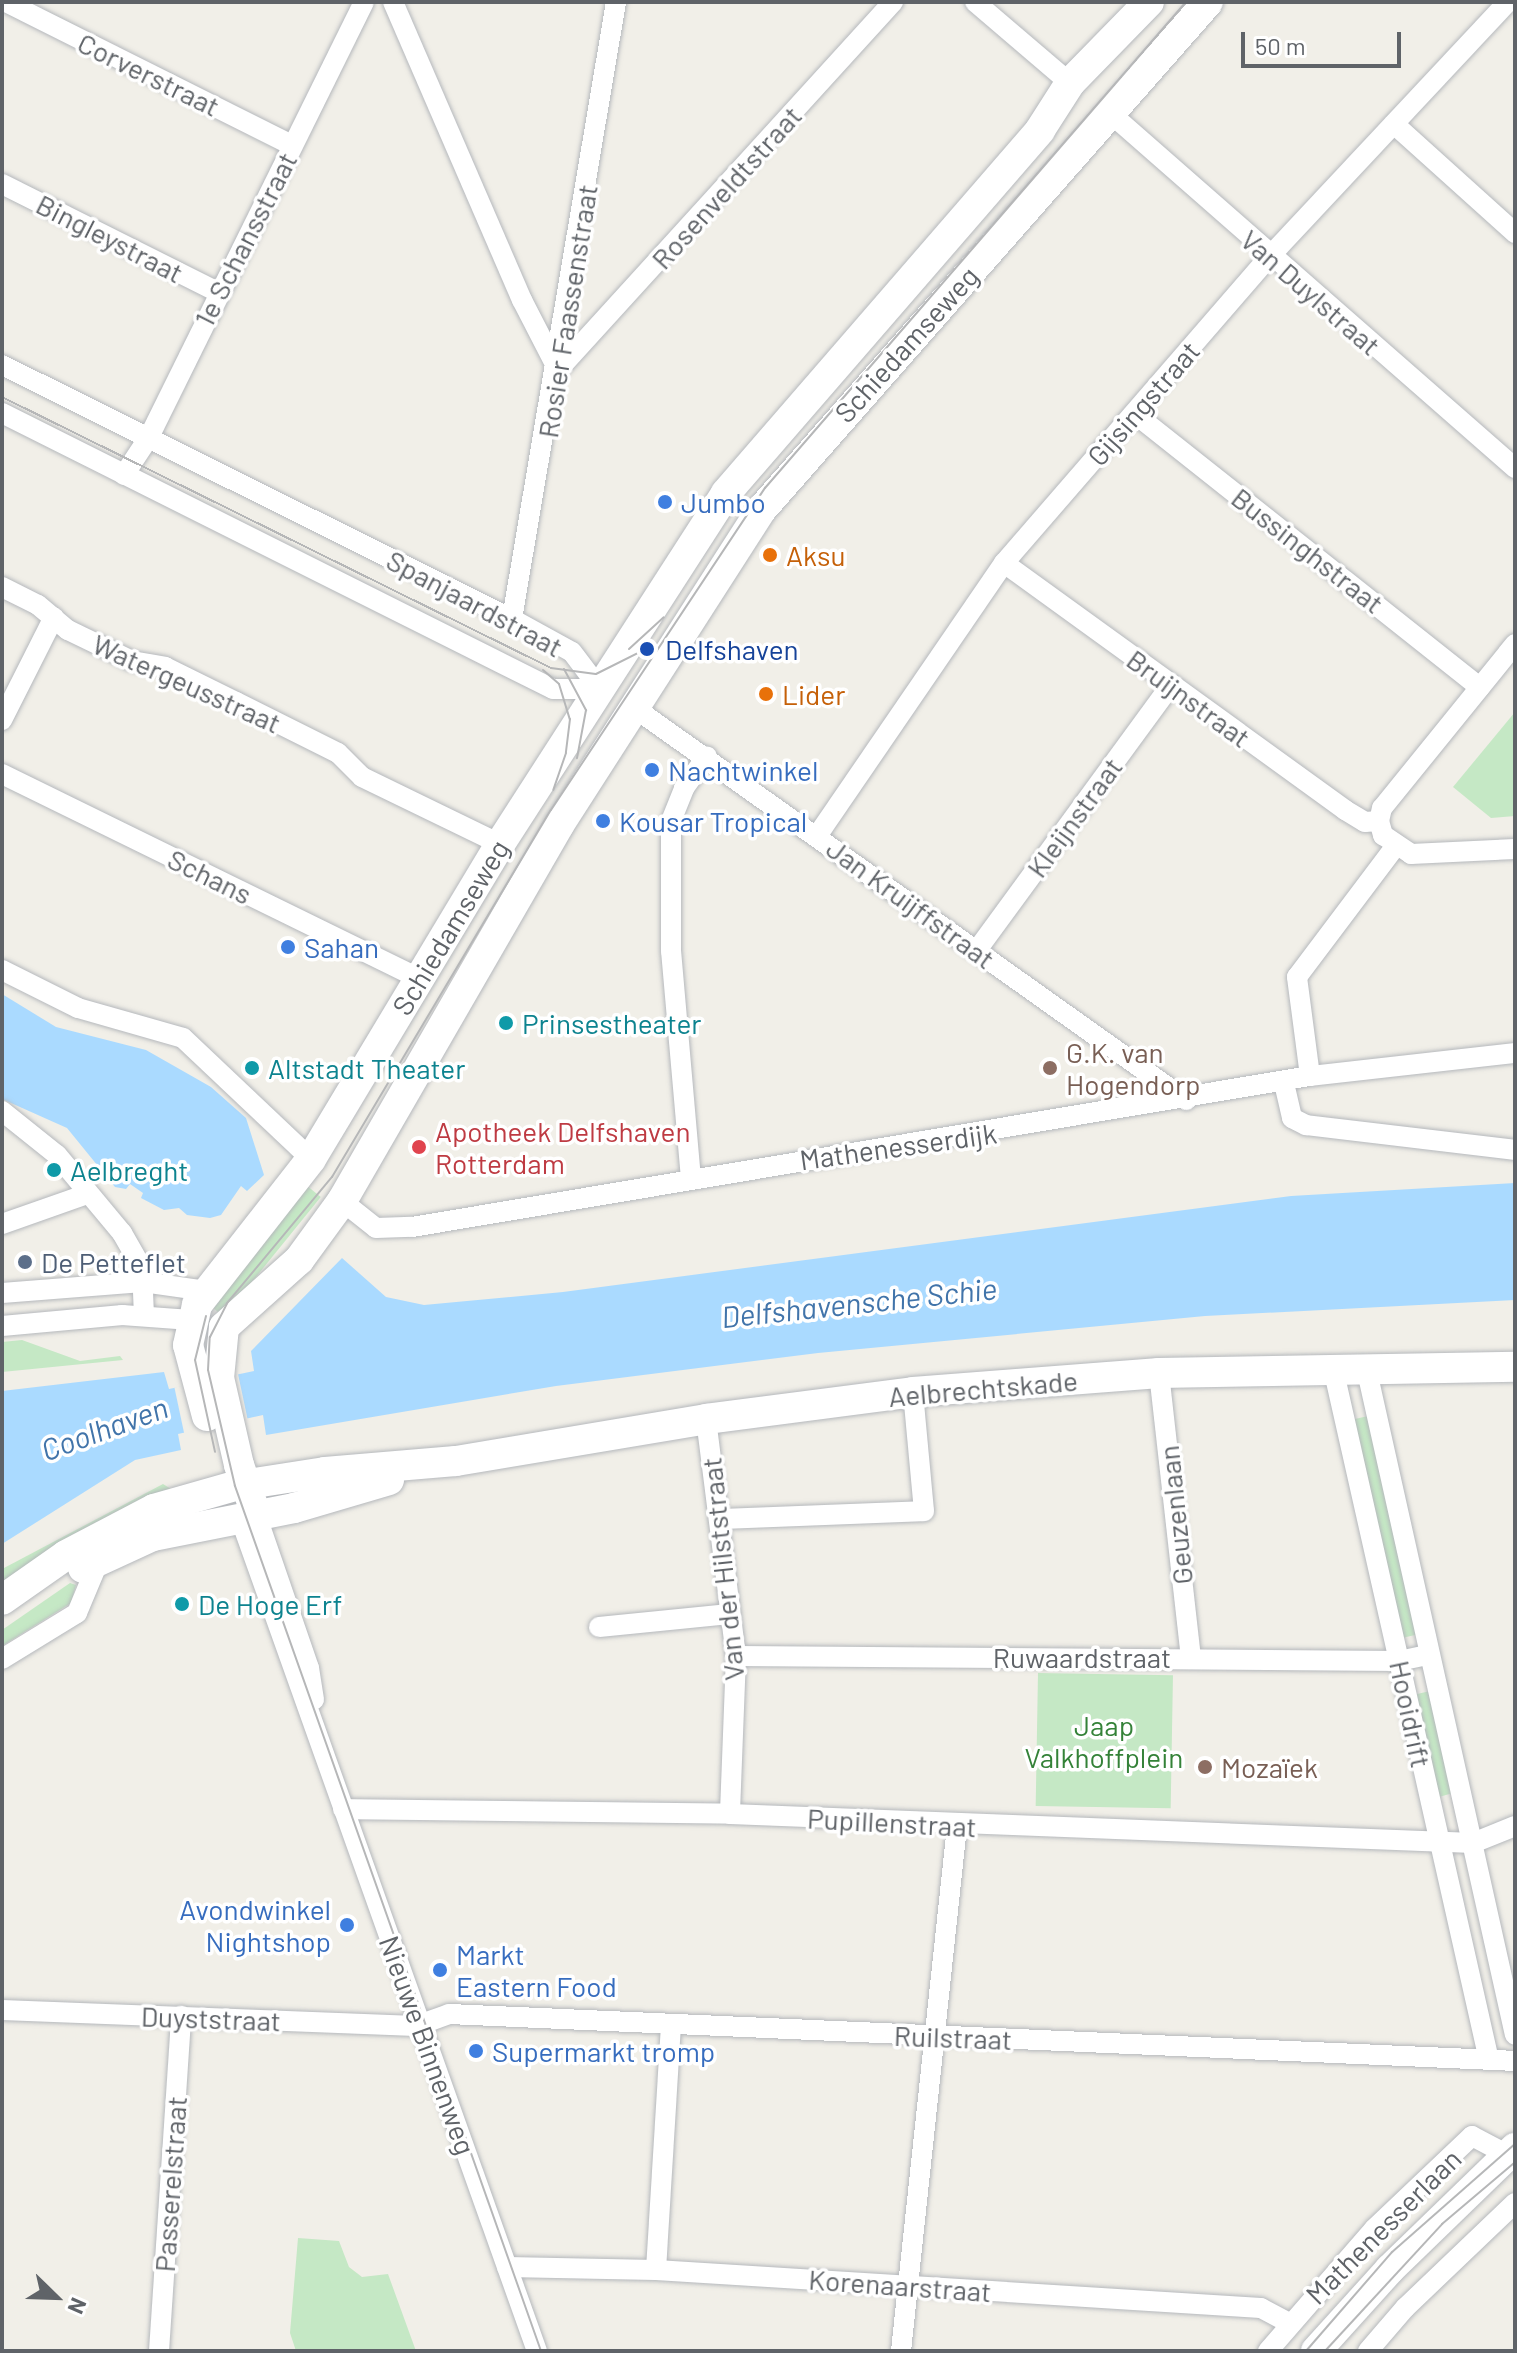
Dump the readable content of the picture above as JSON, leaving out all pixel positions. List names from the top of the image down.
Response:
{
  "streets": {
    "street": [
      "Corverstraat",
      "Rosenveldtstraat",
      "Bingleystraat",
      "1e Schansstraat",
      "Van Duylstraat",
      "Rosier Faassenstraat",
      "Schiedamseweg",
      "Gijsingstraat",
      "Bussinghstraat",
      "Spanjaardstraat",
      "Watergeusstraat",
      "Bruijnstraat",
      "Kleijnstraat",
      "Schans",
      "Jan Kruijffstraat",
      "Mathenesserdijk",
      "Aelbrechtskade",
      "Geuzenlaan",
      "Van der Hilststraat",
      "Ruwaardstraat",
      "Hooidrift",
      "Pupillenstraat",
      "Duyststraat",
      "Ruilstraat",
      "Nieuwe Binnenweg",
      "Passerelstraat",
      "Mathenesserlaan",
      "Korenaarstraat"
    ]
  },
  "crossings": [
    ["Corverstraat", "1e Schansstraat"],
    ["Rosenveldtstraat", "Rosier Faassenstraat"],
    ["Bingleystraat", "1e Schansstraat"],
    ["1e Schansstraat", "Spanjaardstraat"],
    ["Van Duylstraat", "Schiedamseweg"],
    ["Van Duylstraat", "Gijsingstraat"],
    ["Rosier Faassenstraat", "Spanjaardstraat"],
    ["Schiedamseweg", "Spanjaardstraat"],
    ["Schiedamseweg", "Watergeusstraat"],
    ["Schiedamseweg", "Schans"],
    ["Schiedamseweg", "Jan Kruijffstraat"],
    ["Schiedamseweg", "Mathenesserdijk"],
    ["Schiedamseweg", "Aelbrechtskade"],
    ["Schiedamseweg", "Nieuwe Binnenweg"],
    ["Gijsingstraat", "Bussinghstraat"],
    ["Gijsingstraat", "Bruijnstraat"],
    ["Gijsingstraat", "Jan Kruijffstraat"],
    ["Bruijnstraat", "Kleijnstraat"],
    ["Kleijnstraat", "Jan Kruijffstraat"],
    ["Jan Kruijffstraat", "Mathenesserdijk"],
    ["Aelbrechtskade", "Geuzenlaan"],
    ["Aelbrechtskade", "Van der Hilststraat"],
    ["Aelbrechtskade", "Hooidrift"],
    ["Aelbrechtskade", "Nieuwe Binnenweg"],
    ["Geuzenlaan", "Ruwaardstraat"],
    ["Van der Hilststraat", "Ruwaardstraat"],
    ["Van der Hilststraat", "Pupillenstraat"],
    ["Ruwaardstraat", "Hooidrift"],
    ["Hooidrift", "Pupillenstraat"],
    ["Hooidrift", "Ruilstraat"],
    ["Pupillenstraat", "Nieuwe Binnenweg"],
    ["Duyststraat", "Ruilstraat"],
    ["Duyststraat", "Nieuwe Binnenweg"],
    ["Duyststraat", "Passerelstraat"],
    ["Ruilstraat", "Nieuwe Binnenweg"],
    ["Nieuwe Binnenweg", "Korenaarstraat"],
    ["Mathenesserlaan", "Korenaarstraat"]
  ],
  "water": ["Delfshavensche Schie", "Coolhaven"],
  "parks": ["Jaap Valkhoffplein"],
  "places": [
    "Jumbo",
    "Aksu",
    "Delfshaven",
    "Lider",
    "Nachtwinkel",
    "Kousar Tropical",
    "Sahan",
    "Prinsestheater",
    "Altstadt Theater",
    "G.K. van Hogendorp",
    "Apotheek Delfshaven Rotterdam",
    "Aelbreght",
    "De Petteflet",
    "De Hoge Erf",
    "Mozaïek",
    "Avondwinkel Nightshop",
    "Markt Eastern Food",
    "Supermarkt tromp"
  ],
  "scale_bar": "50 m",
  "north": "bottom right"
}
